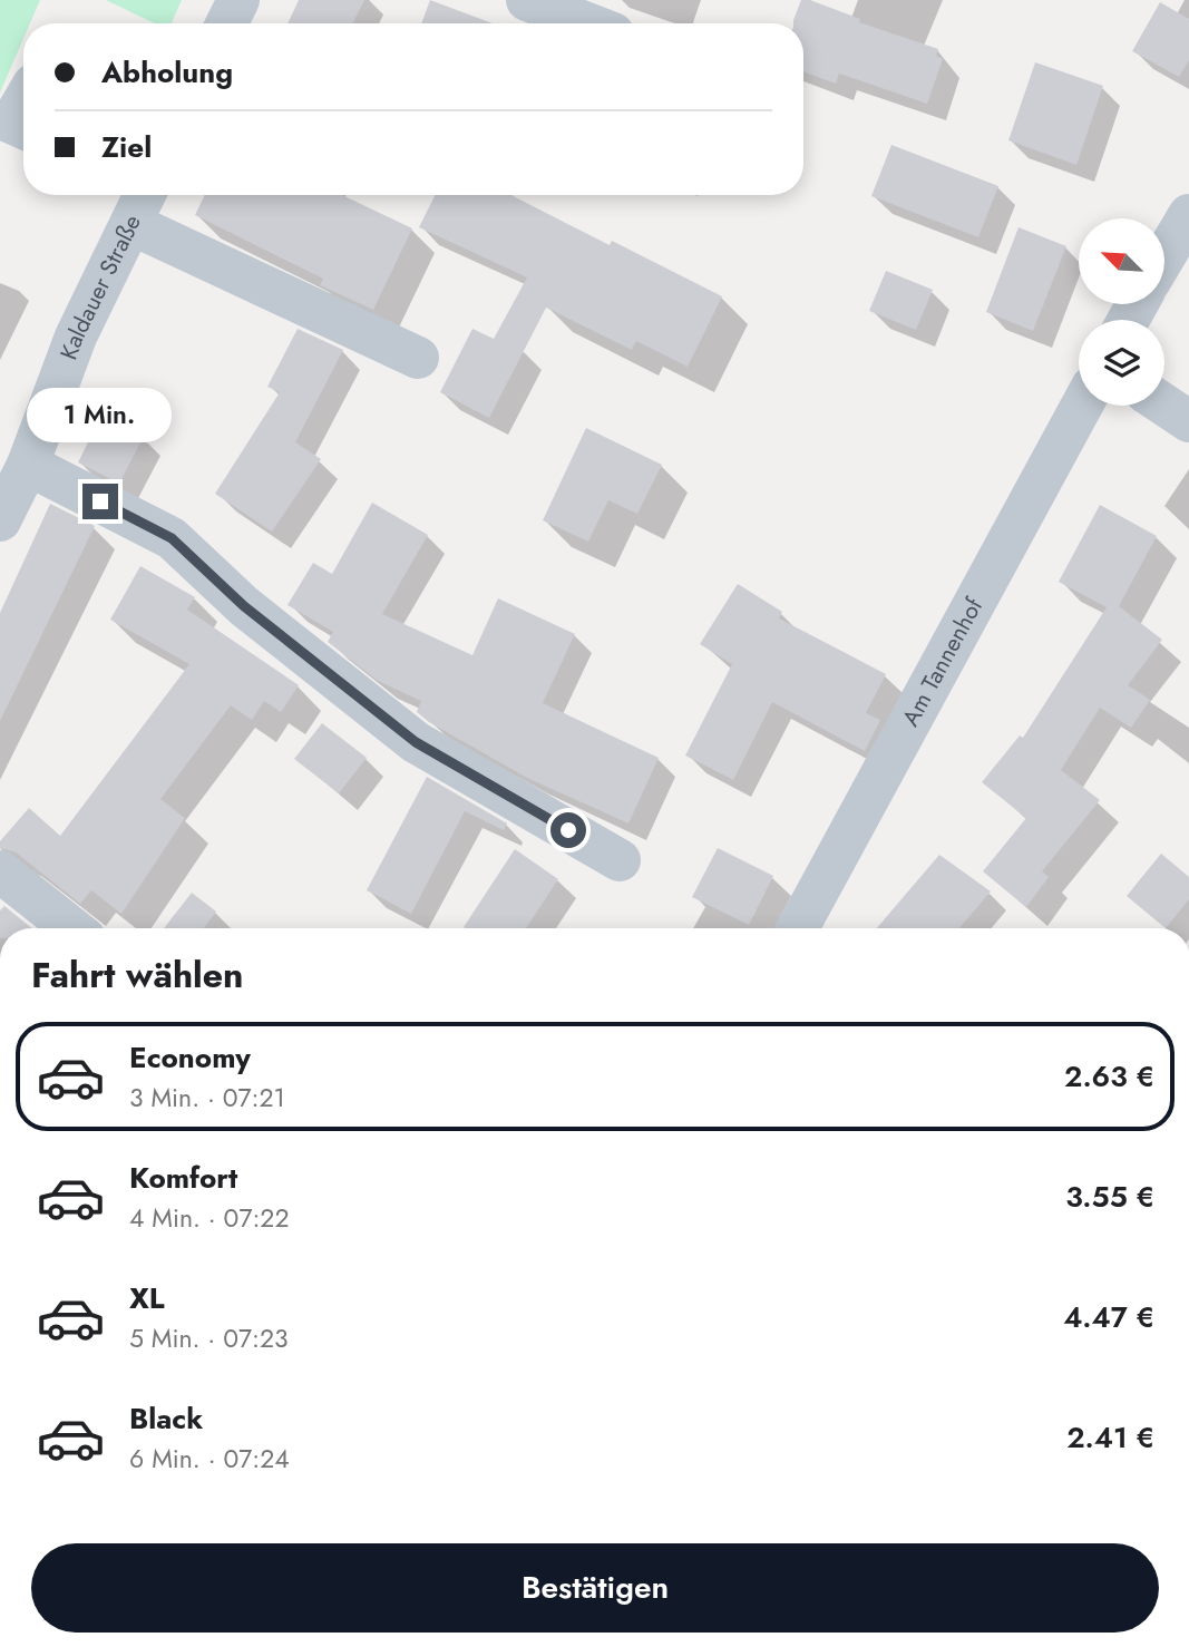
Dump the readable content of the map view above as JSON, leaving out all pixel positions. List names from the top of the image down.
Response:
{
  "streets": {
    "street": ["Kaldauer Straße", "Am Tannenhof"]
  },
  "north": "top left",
  "page": {
    "banner": ["Abholung", "Ziel"],
    "bubble": "1 Min.",
    "heading": "Fahrt wählen",
    "list": [
      {
        "name": "Economy",
        "note": "3 Min. · 07:21",
        "value": "2.63 €"
      },
      {
        "name": "Komfort",
        "note": "4 Min. · 07:22",
        "value": "3.55 €"
      },
      {
        "name": "XL",
        "note": "5 Min. · 07:23",
        "value": "4.47 €"
      },
      {
        "name": "Black",
        "note": "6 Min. · 07:24",
        "value": "2.41 €"
      }
    ],
    "buttons": "Bestätigen"
  }
}
